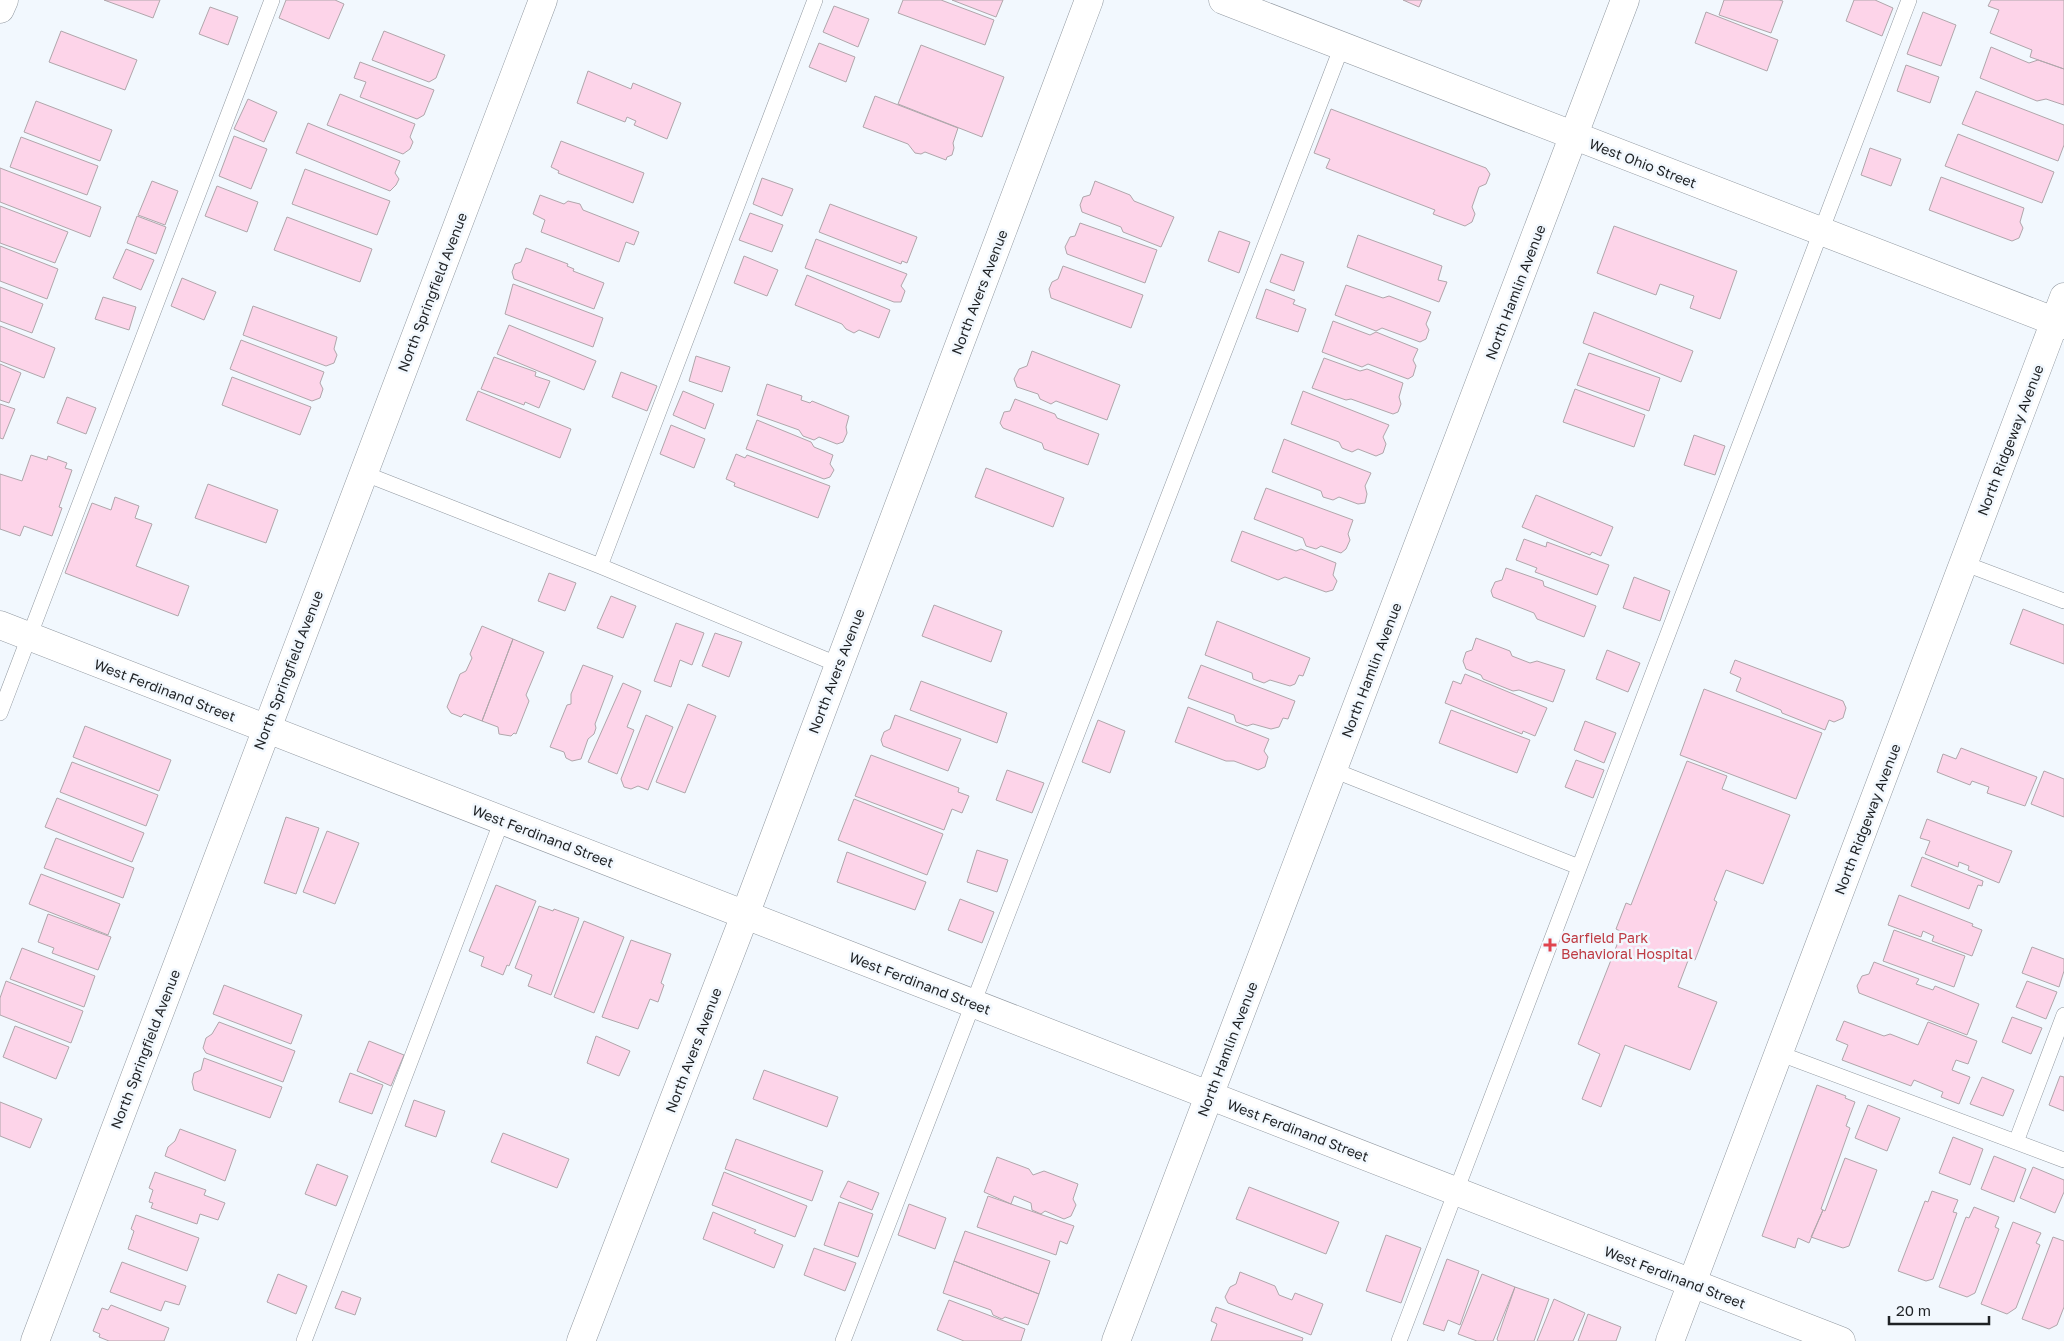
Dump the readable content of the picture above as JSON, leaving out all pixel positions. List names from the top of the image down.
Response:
{
  "streets": {
    "street": [
      "West Ohio Street",
      "North Springfield Avenue",
      "North Avers Avenue",
      "North Hamlin Avenue",
      "North Ridgeway Avenue",
      "West Ferdinand Street"
    ]
  },
  "crossings": [
    ["West Ohio Street", "North Hamlin Avenue"],
    ["West Ohio Street", "North Ridgeway Avenue"],
    ["North Springfield Avenue", "West Ferdinand Street"],
    ["North Avers Avenue", "West Ferdinand Street"],
    ["North Hamlin Avenue", "West Ferdinand Street"],
    ["North Ridgeway Avenue", "West Ferdinand Street"]
  ],
  "places": {
    "health": ["Garfield Park Behavioral Hospital"]
  },
  "scale_bar": "20 m"
}
